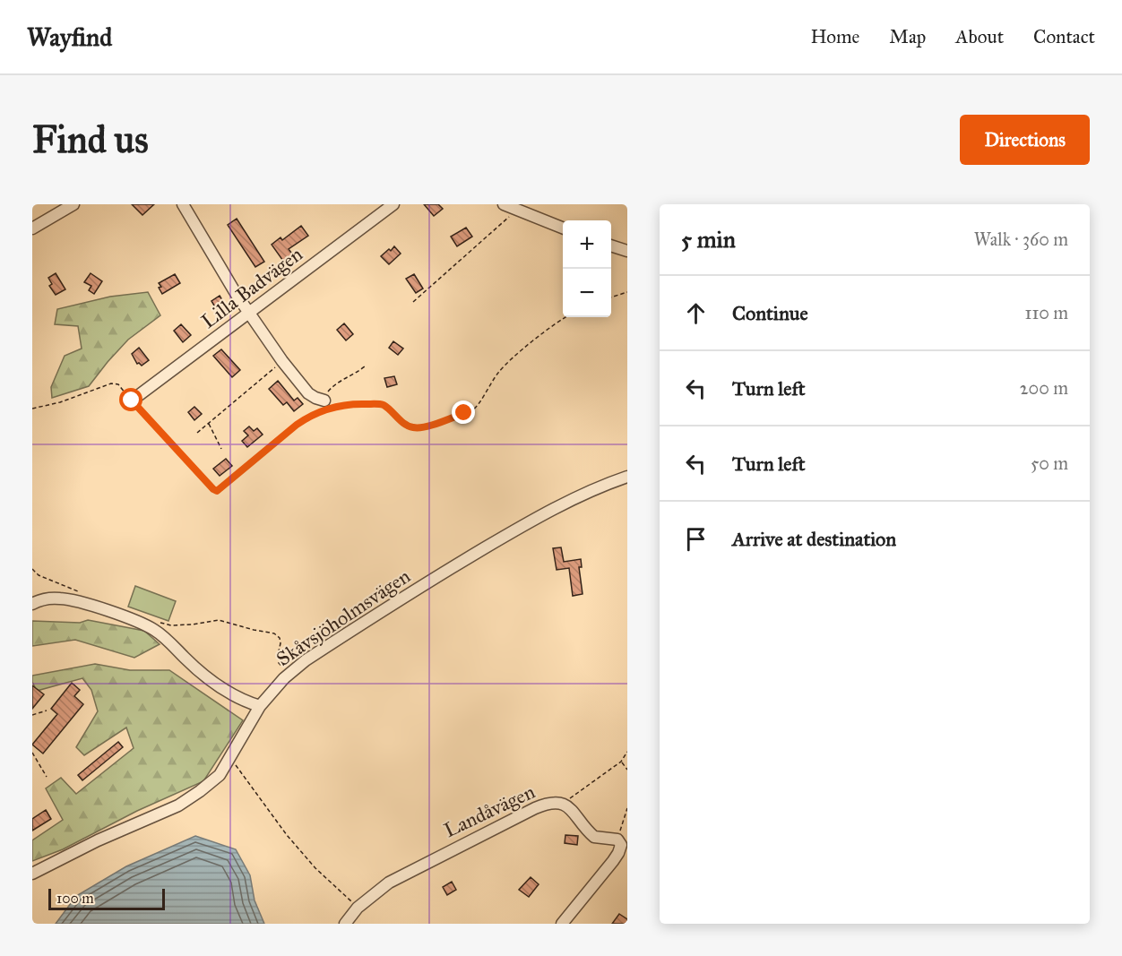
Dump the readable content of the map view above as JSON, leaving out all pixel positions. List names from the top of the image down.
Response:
{
  "streets": {
    "street": ["Lilla Badvägen", "Skåvsjöholmsvägen", "Landåvägen"]
  },
  "scale_bar": "100 m",
  "page": {
    "header": "Wayfind",
    "nav": [
      "Home",
      "Map",
      "About",
      "Contact"
    ],
    "buttons": "Directions",
    "title": "Find us",
    "heading": ["5 min", "Walk · 360 m"],
    "map_buttons": ["+", "−"],
    "list": [
      ["Continue", "110 m"],
      ["Turn left", "200 m"],
      ["Turn left", "50 m"],
      "Arrive at destination"
    ],
    "scale": "100 m"
  }
}
